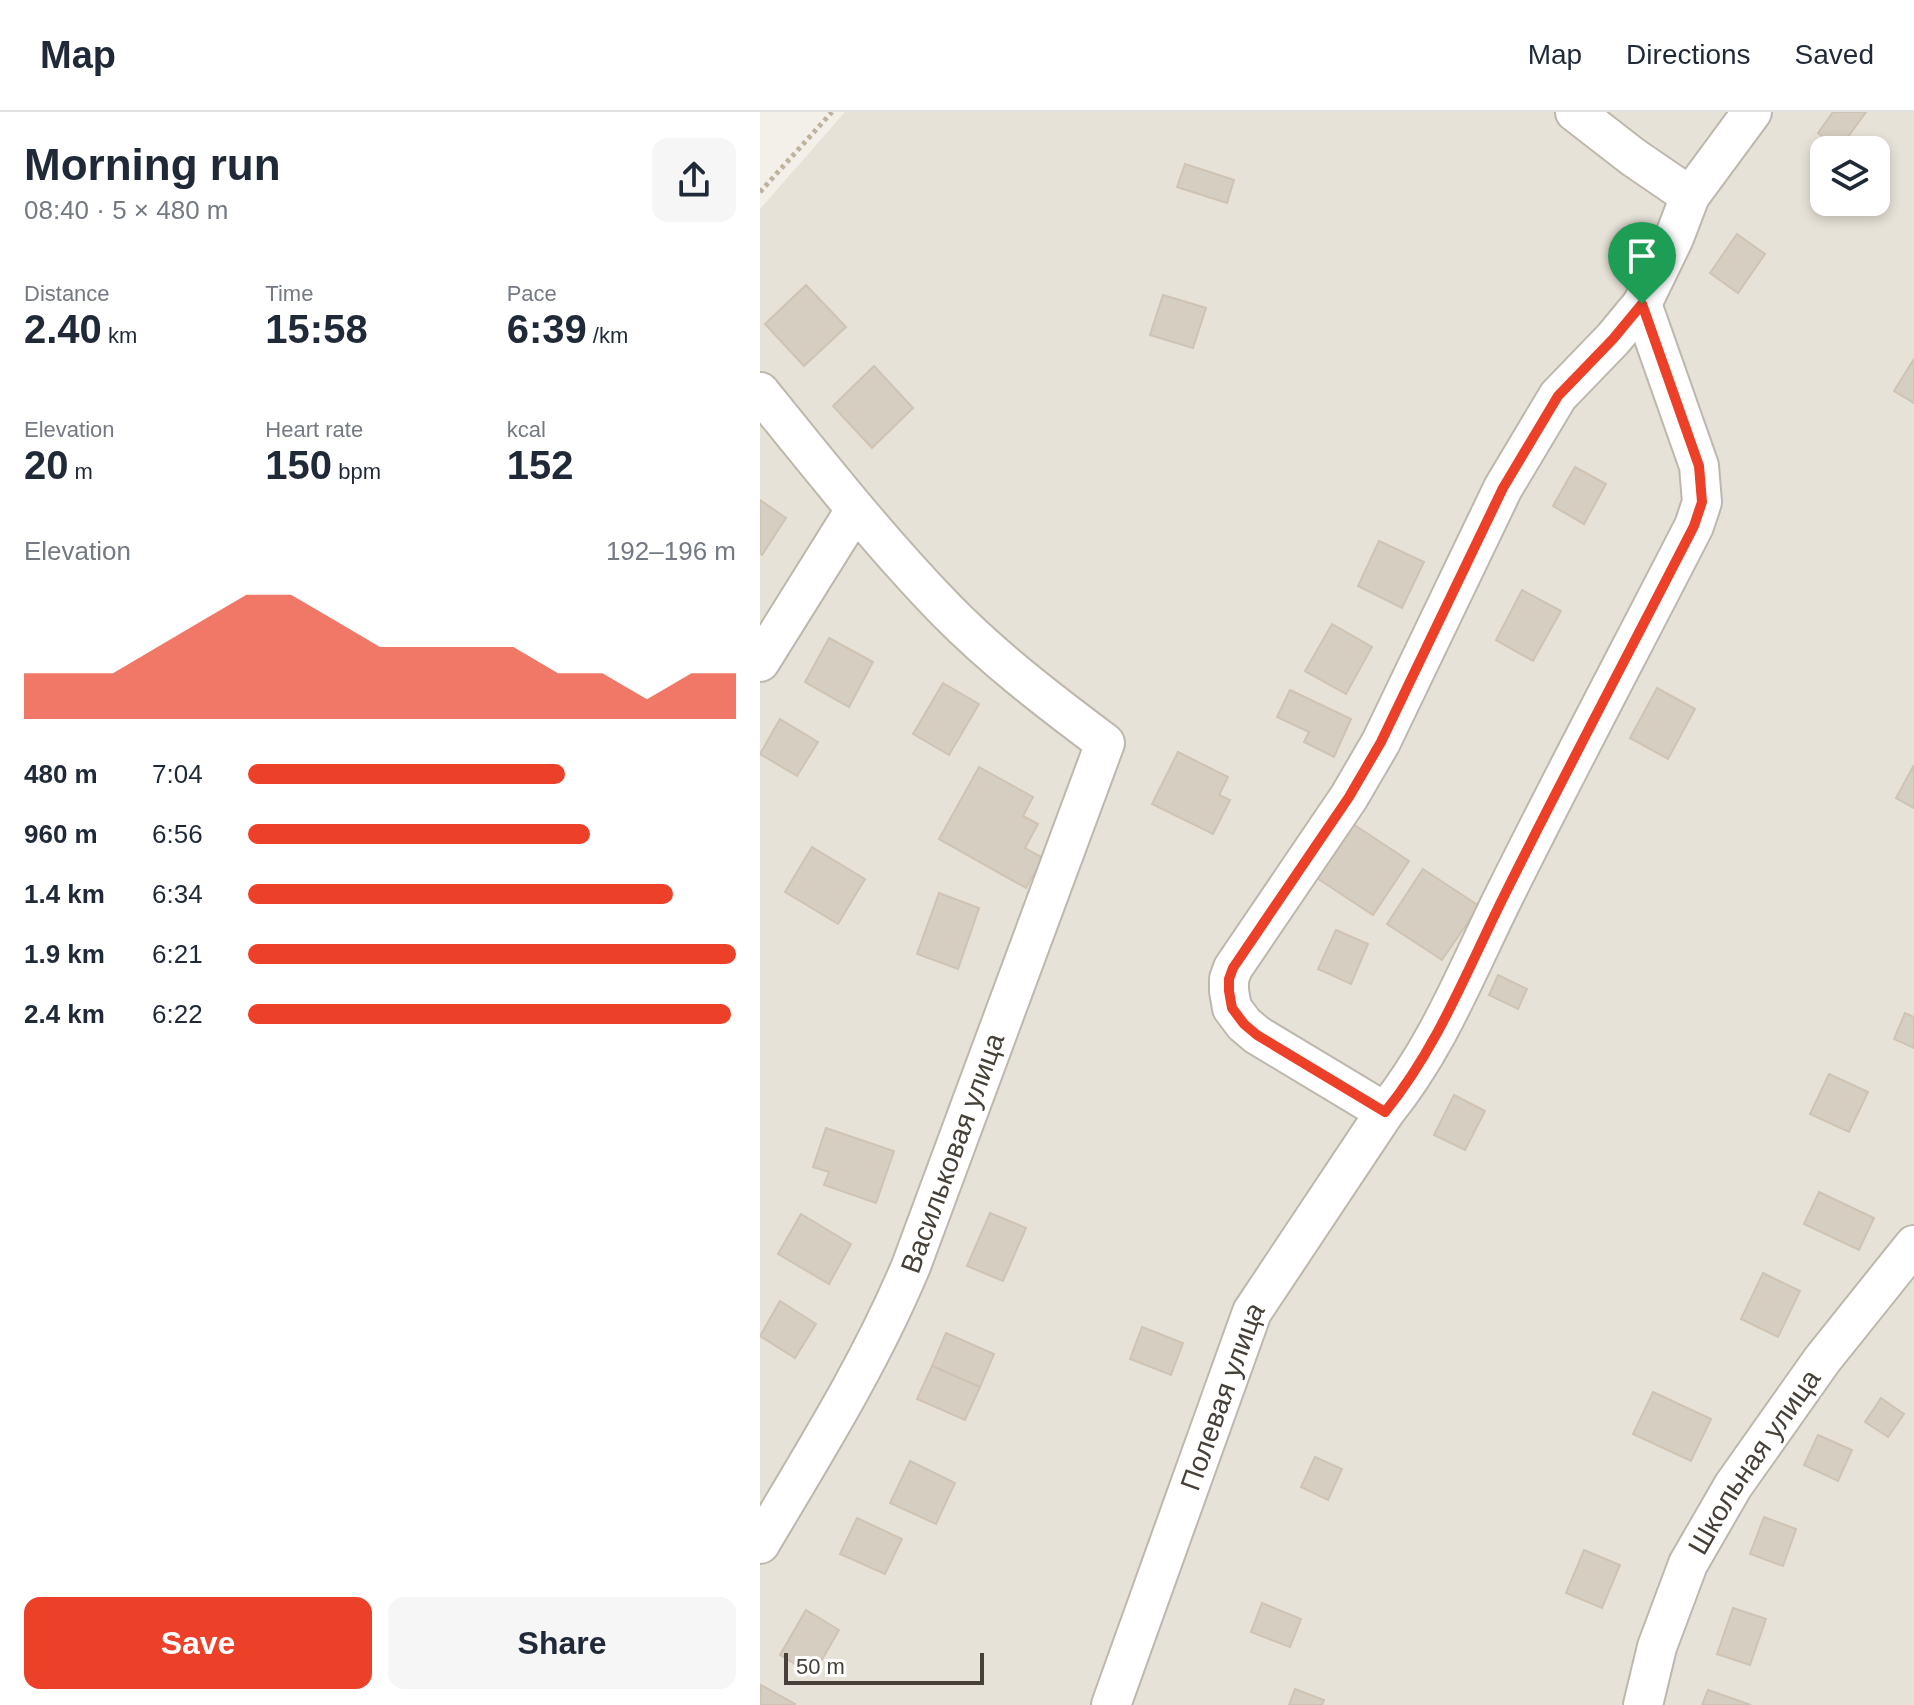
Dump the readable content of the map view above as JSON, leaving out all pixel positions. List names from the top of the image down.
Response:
{
  "streets": {
    "street": ["Васильковая улица", "Полевая улица", "Школьная улица"]
  },
  "scale_bar": "50 m",
  "page": {
    "header": "Map",
    "nav": ["Map", "Directions", "Saved"],
    "heading": ["Morning run", "08:40 · 5 × 480 m"],
    "stats": [
      ["Distance", "2.40 km"],
      ["Time", "15:58"],
      ["Pace", "6:39 /km"],
      ["Elevation", "20 m"],
      ["Heart rate", "150 bpm"],
      ["kcal", "152"]
    ],
    "chart": ["Elevation", "192–196 m"],
    "list": [
      {
        "name": "480 m",
        "note": "7:04"
      },
      {
        "name": "960 m",
        "note": "6:56"
      },
      {
        "name": "1.4 km",
        "note": "6:34"
      },
      {
        "name": "1.9 km",
        "note": "6:21"
      },
      {
        "name": "2.4 km",
        "note": "6:22"
      }
    ],
    "buttons": ["Save", "Share"],
    "scale": "50 m"
  }
}
